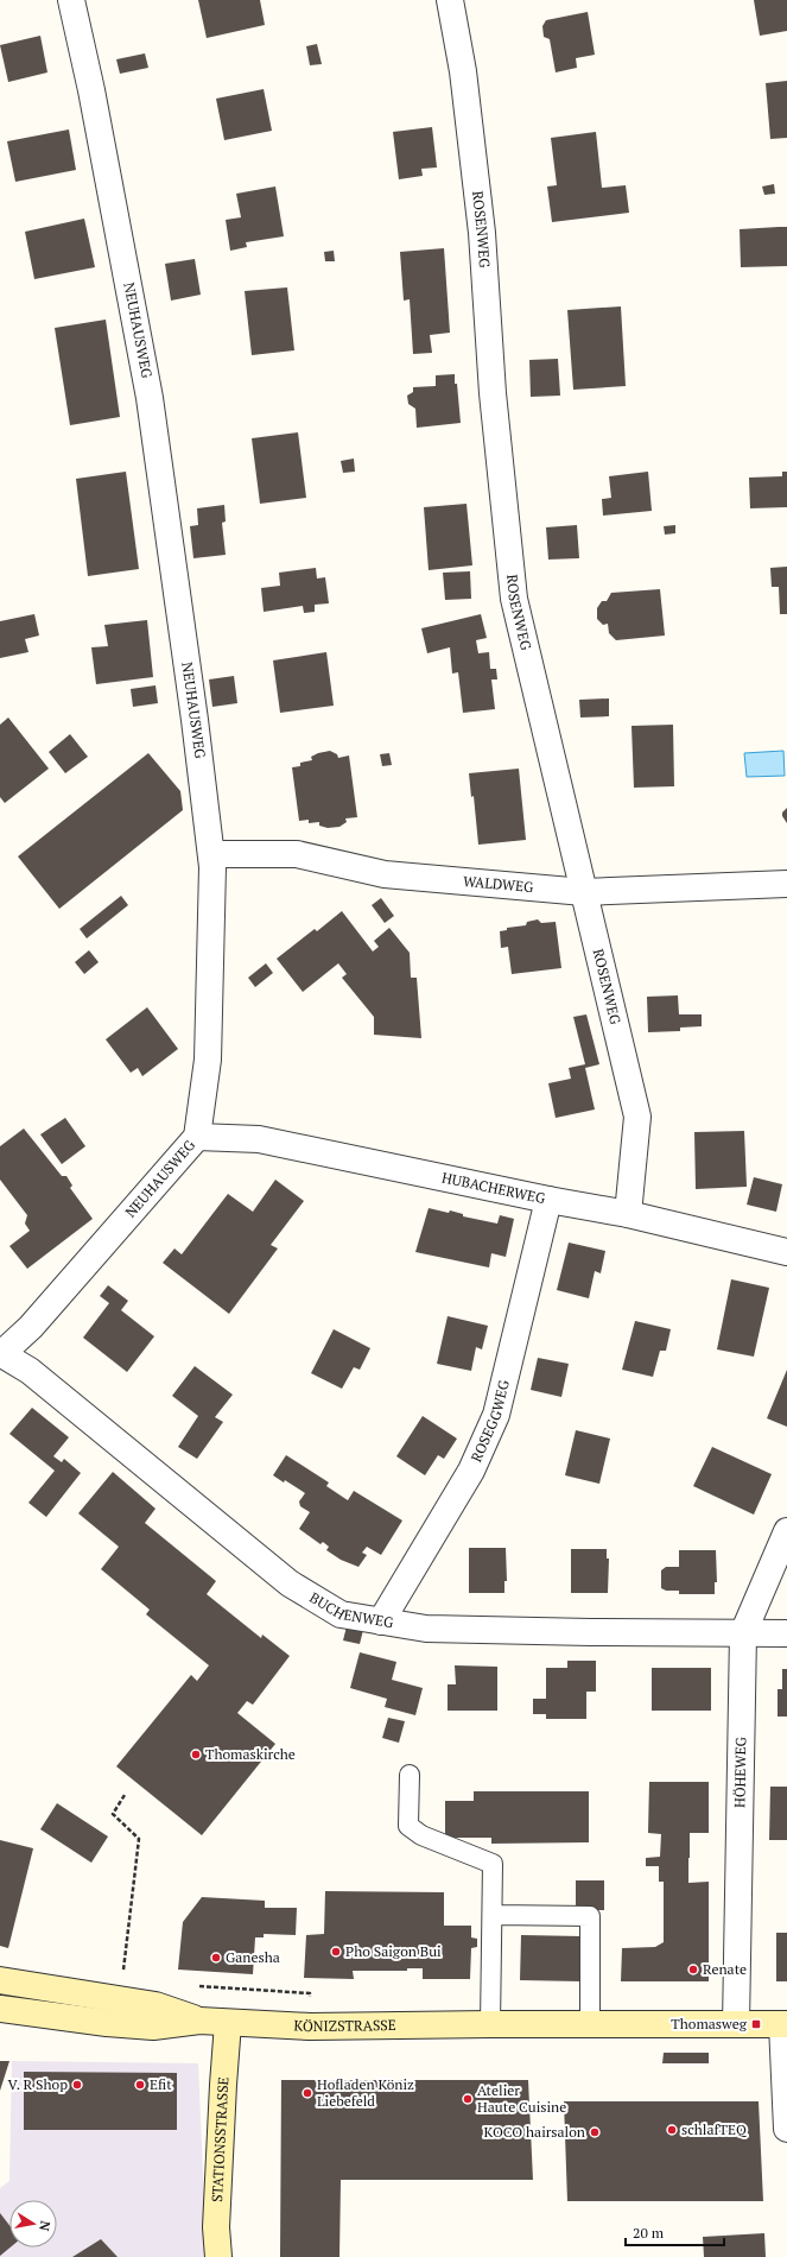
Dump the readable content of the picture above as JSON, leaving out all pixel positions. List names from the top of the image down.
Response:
{
  "streets": {
    "main road": ["KÖNIZSTRASSE", "STATIONSSTRASSE"],
    "street": [
      "ROSENWEG",
      "NEUHAUSWEG",
      "WALDWEG",
      "HUBACHERWEG",
      "ROSEGGWEG",
      "BUCHENWEG",
      "HÖHEWEG"
    ]
  },
  "crossings": [
    ["ROSENWEG", "WALDWEG"],
    ["ROSENWEG", "HUBACHERWEG"],
    ["NEUHAUSWEG", "WALDWEG"],
    ["NEUHAUSWEG", "HUBACHERWEG"],
    ["NEUHAUSWEG", "BUCHENWEG"],
    ["HUBACHERWEG", "ROSEGGWEG"],
    ["ROSEGGWEG", "BUCHENWEG"],
    ["BUCHENWEG", "HÖHEWEG"],
    ["HÖHEWEG", "KÖNIZSTRASSE"],
    ["KÖNIZSTRASSE", "STATIONSSTRASSE"]
  ],
  "places": {
    "other": [
      "Thomaskirche",
      "Pho Saigon Bui",
      "Ganesha",
      "Renate",
      "V. R Shop",
      "Efit",
      "Hofladen Köniz Liebefeld",
      "Atelier Haute Cuisine",
      "schlafTEQ",
      "KOCO hairsalon"
    ],
    "transit": ["Thomasweg"]
  },
  "scale_bar": "20 m",
  "north": "right"
}
